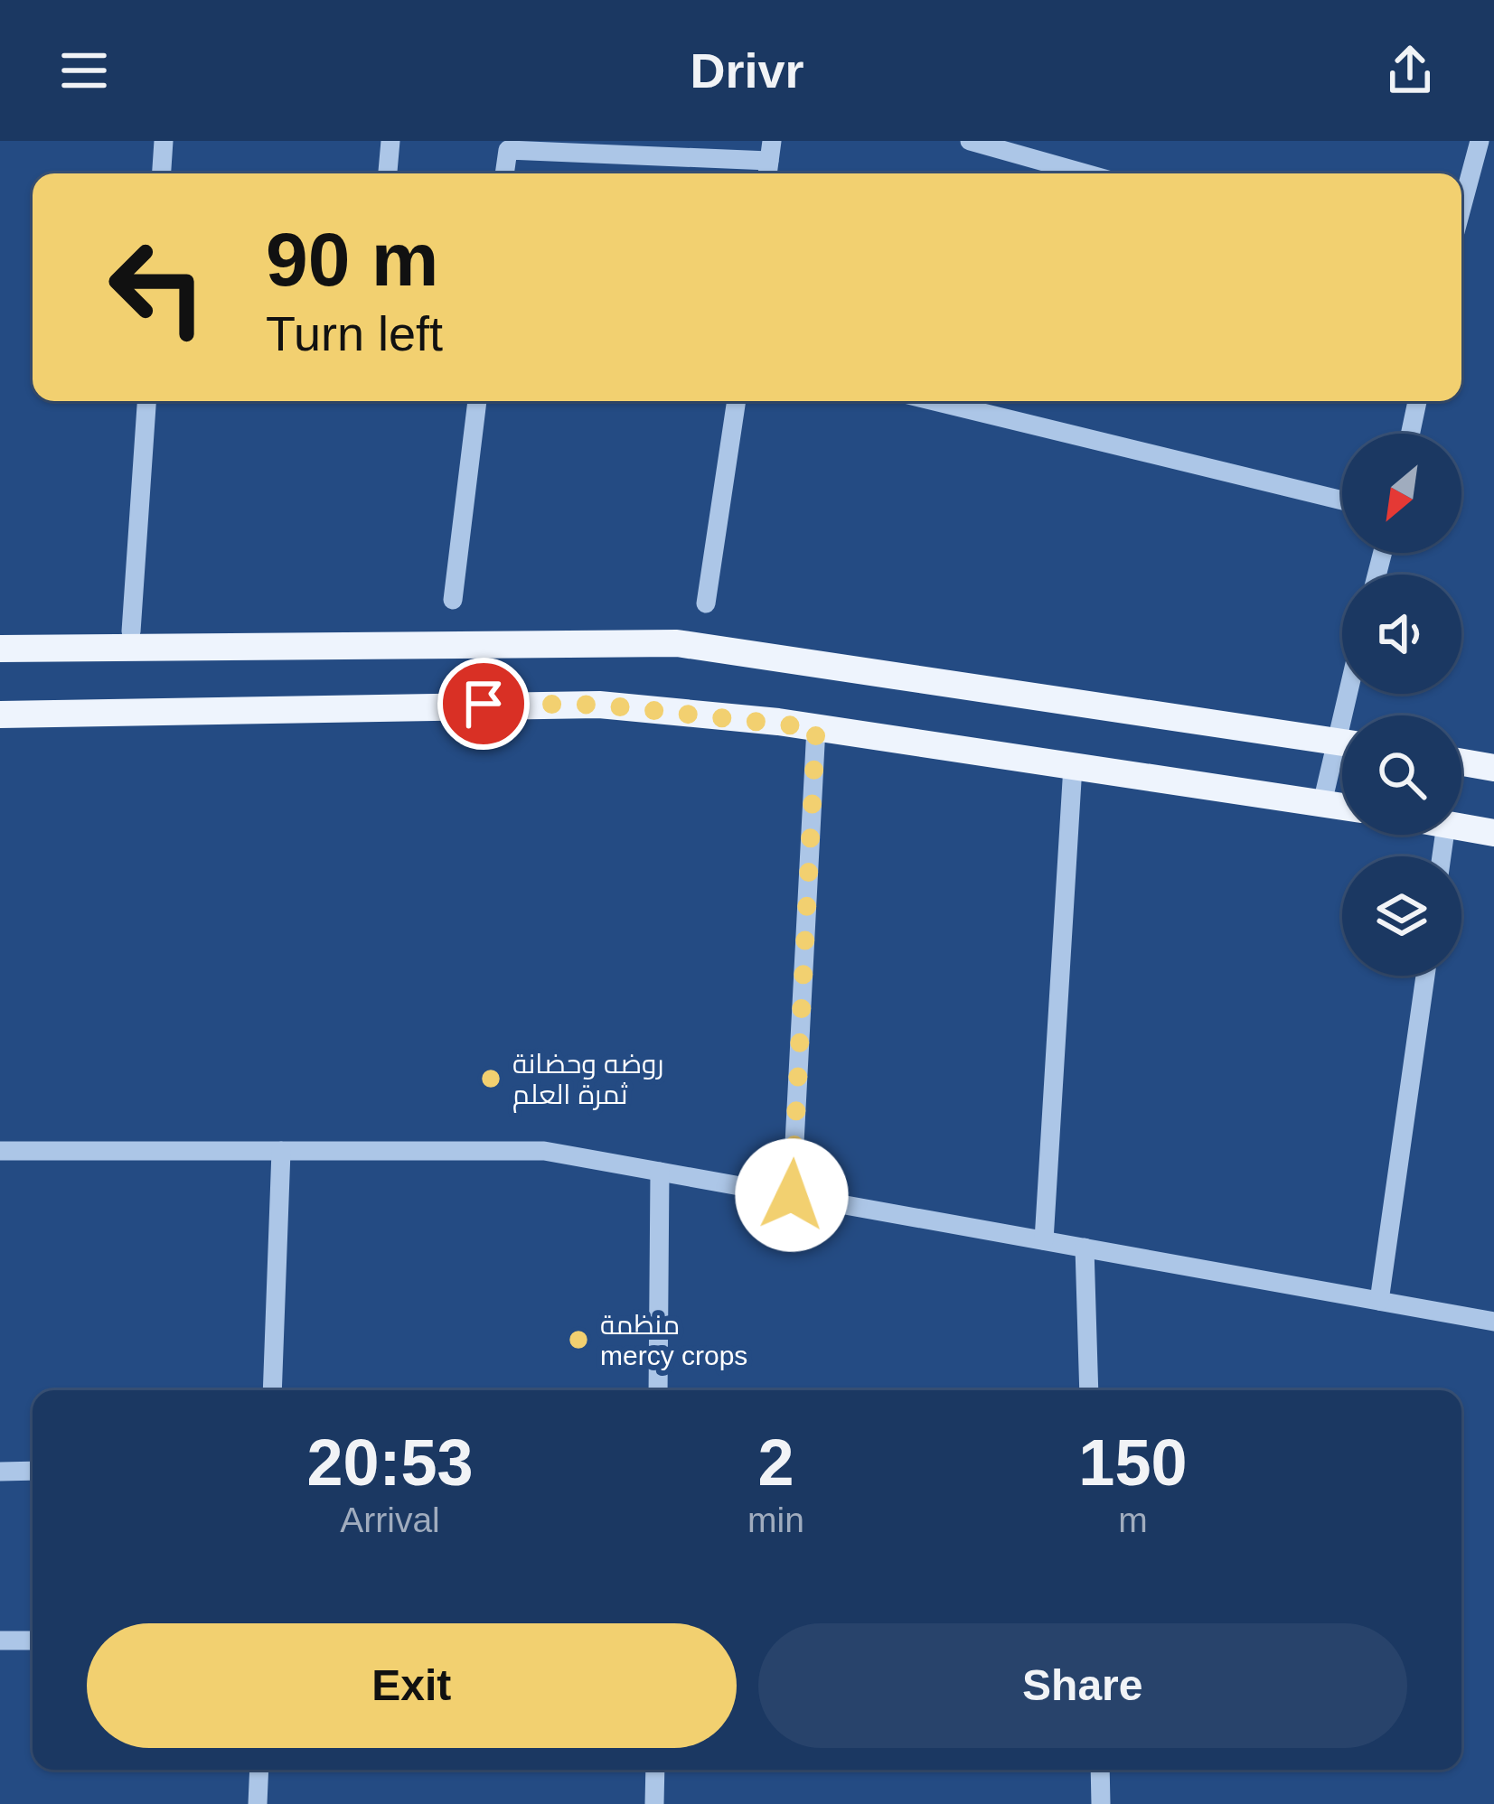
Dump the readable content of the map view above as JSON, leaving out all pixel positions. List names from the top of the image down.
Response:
{
  "places": ["روضه وحضانة ثمرة العلم", "منظمة mercy crops"],
  "north": "bottom left",
  "page": {
    "header": "Drivr",
    "turn": ["90 m", "Turn left"],
    "eta": [
      "20:53",
      "Arrival",
      "2",
      "min",
      "150",
      "m"
    ],
    "buttons": ["Exit", "Share"]
  }
}
